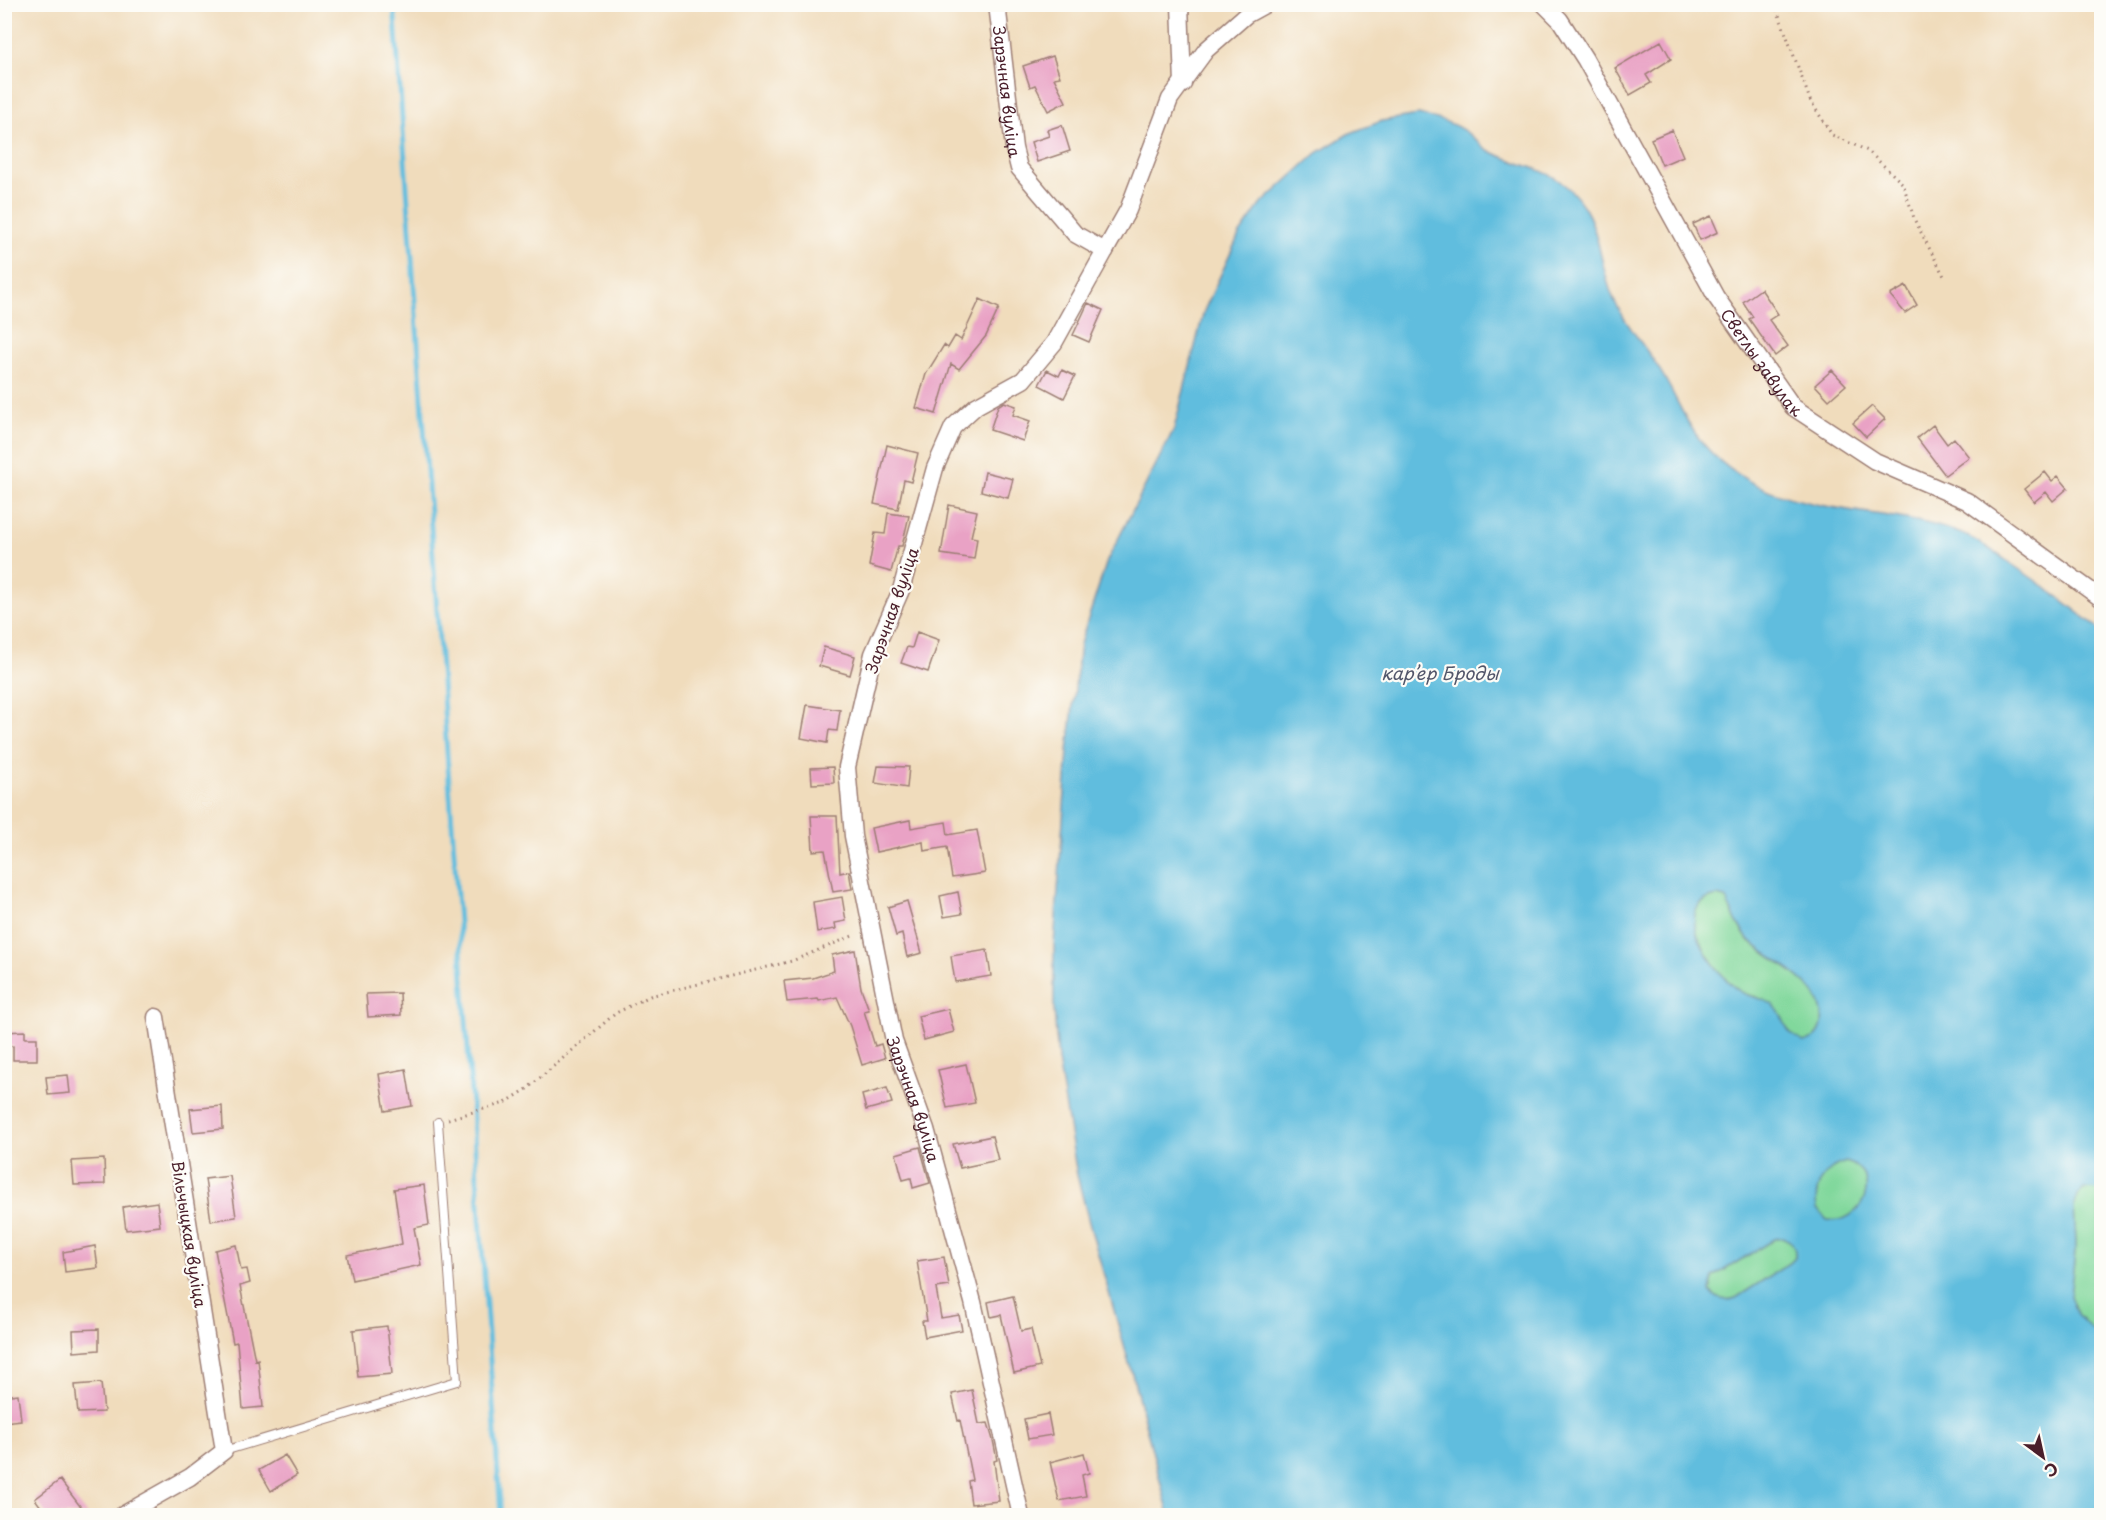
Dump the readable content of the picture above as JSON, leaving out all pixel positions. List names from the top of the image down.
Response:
{
  "streets": {
    "street": ["Зарэчная вуліца", "Светлы завулак", "Вільчыцкая вуліца"]
  },
  "water": ["карʼер Броды"],
  "north": "bottom right"
}
